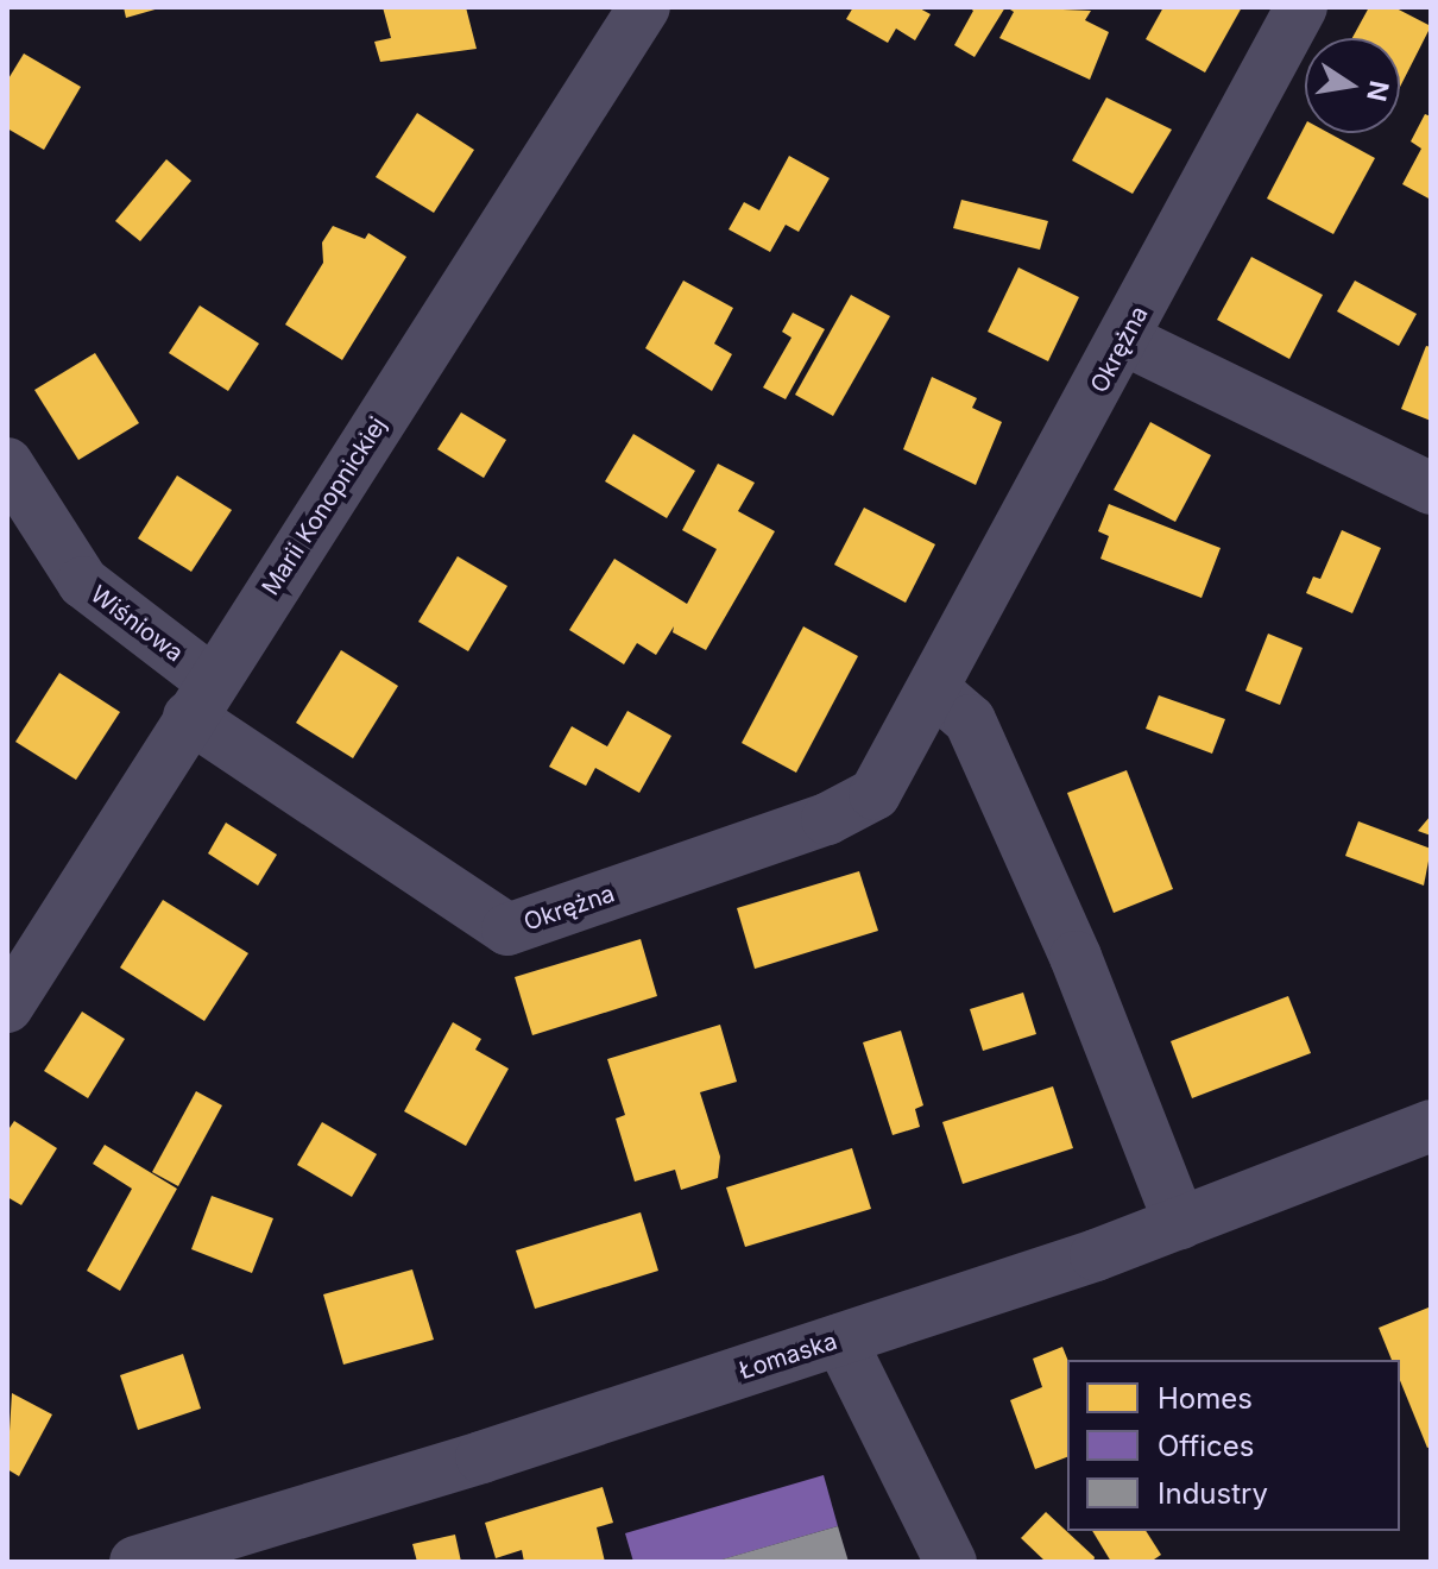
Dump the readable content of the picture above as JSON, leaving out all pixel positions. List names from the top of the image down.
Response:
{
  "streets": {
    "street": [
      "Okrężna",
      "Marii Konopnickiej",
      "Wiśniowa",
      "Łomaska"
    ]
  },
  "crossings": [
    ["Okrężna", "Marii Konopnickiej"],
    ["Okrężna", "Wiśniowa"],
    ["Marii Konopnickiej", "Wiśniowa"]
  ],
  "legend": ["Homes", "Offices", "Industry"],
  "north": "right"
}
